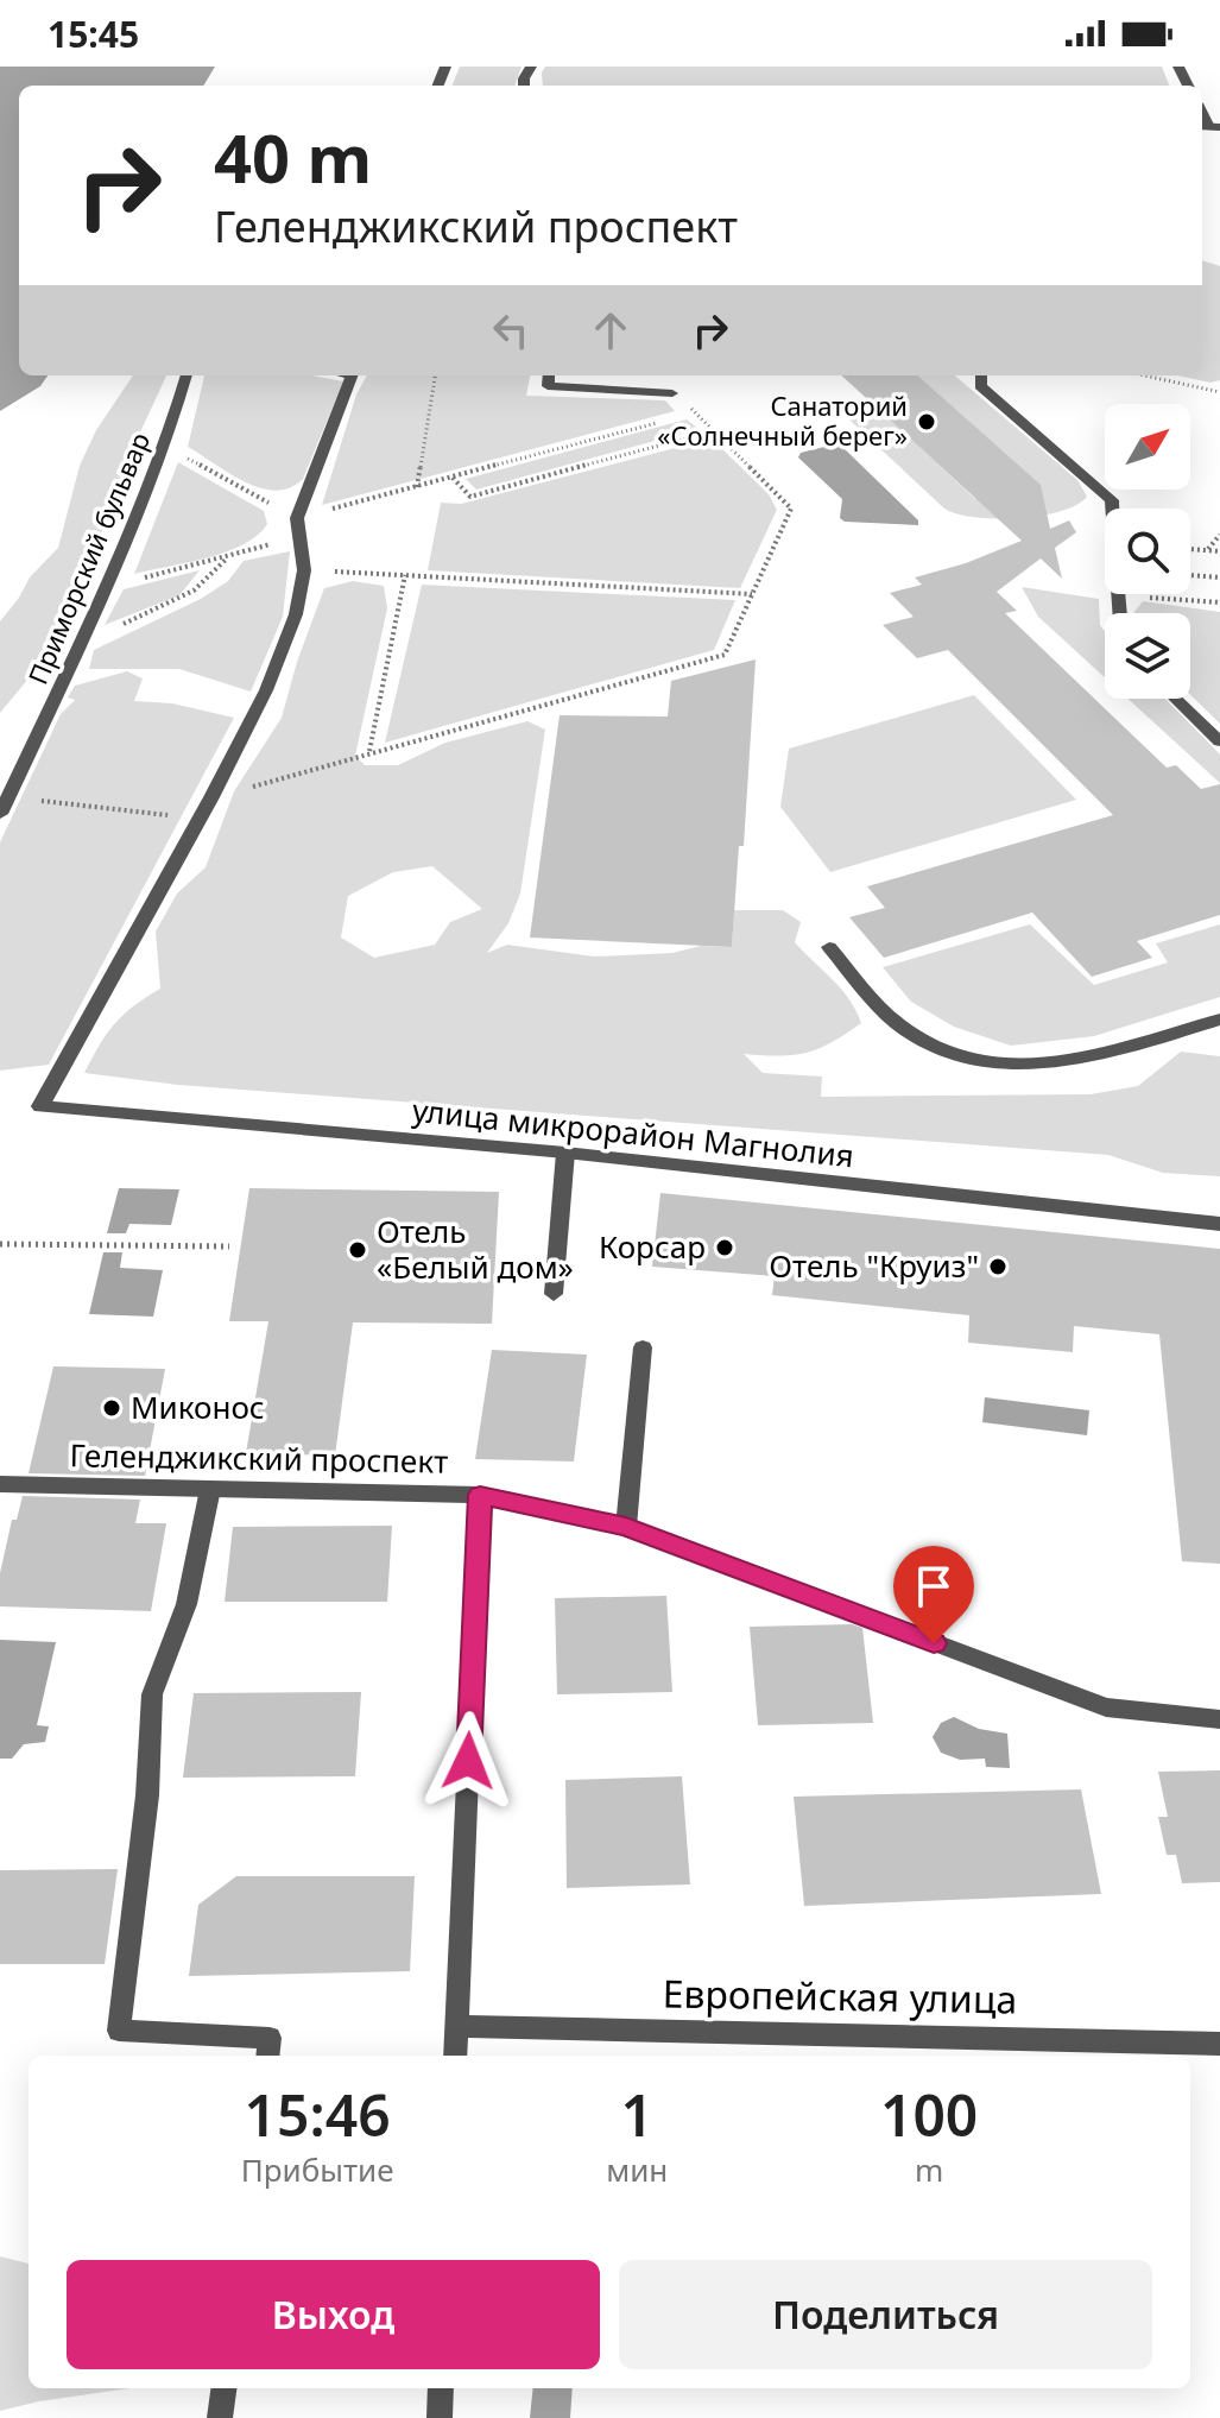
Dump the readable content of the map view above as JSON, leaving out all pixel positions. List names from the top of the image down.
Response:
{
  "streets": {
    "street": [
      "Приморский бульвар",
      "улица микрорайон Магнолия",
      "Геленджикский проспект",
      "Европейская улица"
    ]
  },
  "places": [
    "Санаторий «Солнечный берег»",
    "Корсар",
    "Отель «Белый дом»",
    "Отель \"Круиз\"",
    "Миконос"
  ],
  "north": "top right",
  "page": {
    "status": "15:45",
    "turn": ["40 m", "Геленджикский проспект"],
    "eta": [
      "15:46",
      "Прибытие",
      "1",
      "мин",
      "100",
      "m"
    ],
    "buttons": ["Выход", "Поделиться"]
  }
}
